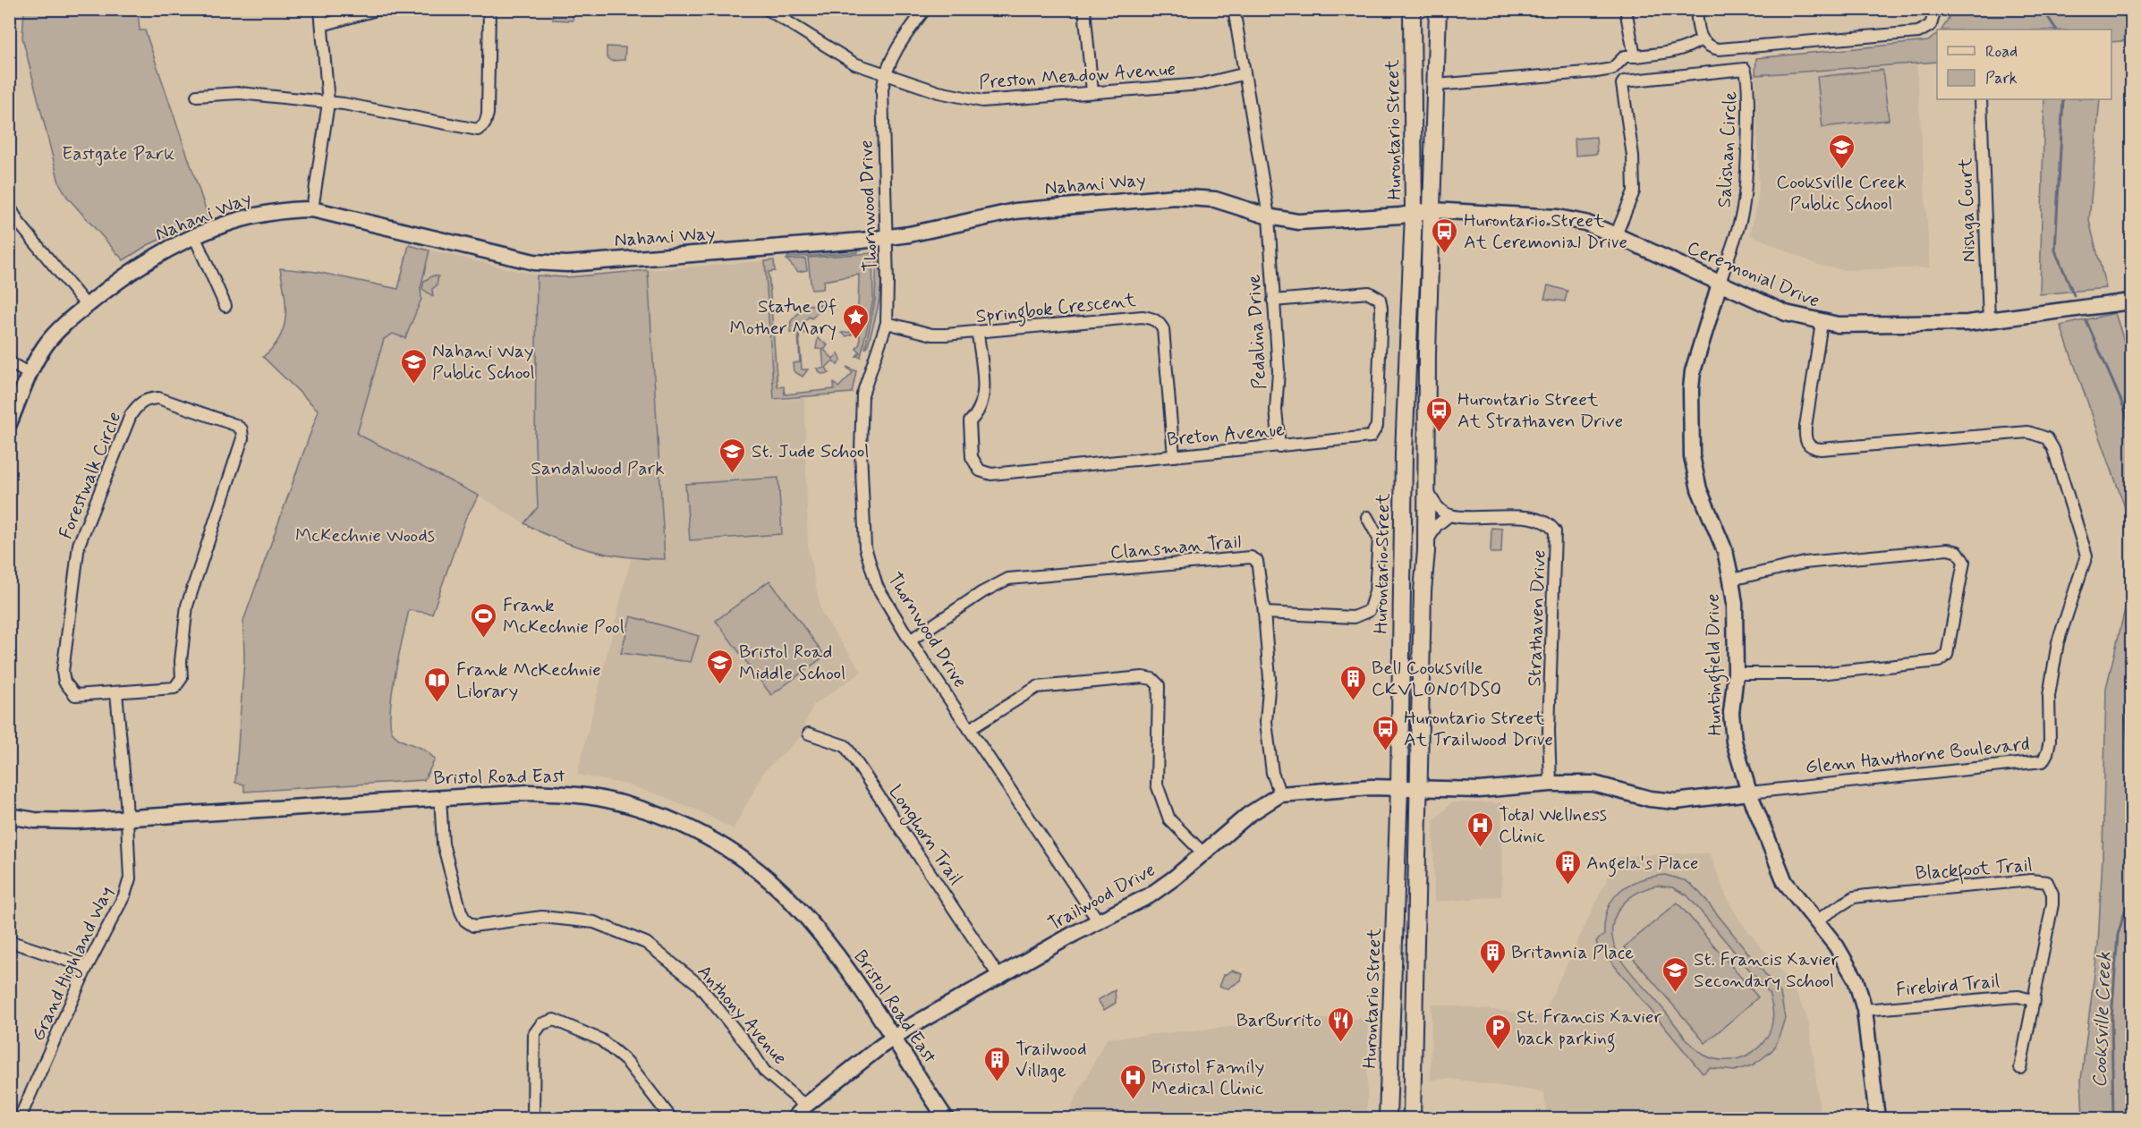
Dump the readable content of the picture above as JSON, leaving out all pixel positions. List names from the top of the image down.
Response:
{
  "streets": {
    "main road": ["Hurontario Street"],
    "street": [
      "Preston Meadow Avenue",
      "Salishan Circle",
      "Nahani Way",
      "Thornwood Drive",
      "Nishga Court",
      "Ceremonial Drive",
      "Springbok Crescent",
      "Pedalina Drive",
      "Breton Avenue",
      "Forestwalk Circle",
      "Clansman Trail",
      "Strathaven Drive",
      "Huntingfield Drive",
      "Glenn Hawthorne Boulevard",
      "Bristol Road East",
      "Longhorn Trail",
      "Blackfoot Trail",
      "Trailwood Drive",
      "Grand Highland Way",
      "Firebird Trail",
      "Anthony Avenue"
    ]
  },
  "crossings": [
    ["Preston Meadow Avenue", "Thornwood Drive"],
    ["Preston Meadow Avenue", "Pedalina Drive"],
    ["Hurontario Street", "Nahani Way"],
    ["Hurontario Street", "Ceremonial Drive"],
    ["Hurontario Street", "Glenn Hawthorne Boulevard"],
    ["Hurontario Street", "Trailwood Drive"],
    ["Salishan Circle", "Ceremonial Drive"],
    ["Salishan Circle", "Huntingfield Drive"],
    ["Nahani Way", "Thornwood Drive"],
    ["Nahani Way", "Ceremonial Drive"],
    ["Nahani Way", "Pedalina Drive"],
    ["Thornwood Drive", "Springbok Crescent"],
    ["Thornwood Drive", "Clansman Trail"],
    ["Thornwood Drive", "Trailwood Drive"],
    ["Nishga Court", "Ceremonial Drive"],
    ["Ceremonial Drive", "Huntingfield Drive"],
    ["Ceremonial Drive", "Glenn Hawthorne Boulevard"],
    ["Springbok Crescent", "Breton Avenue"],
    ["Pedalina Drive", "Breton Avenue"],
    ["Clansman Trail", "Trailwood Drive"],
    ["Strathaven Drive", "Glenn Hawthorne Boulevard"],
    ["Huntingfield Drive", "Glenn Hawthorne Boulevard"],
    ["Huntingfield Drive", "Blackfoot Trail"],
    ["Huntingfield Drive", "Firebird Trail"],
    ["Glenn Hawthorne Boulevard", "Trailwood Drive"],
    ["Bristol Road East", "Trailwood Drive"],
    ["Bristol Road East", "Grand Highland Way"],
    ["Bristol Road East", "Anthony Avenue"],
    ["Longhorn Trail", "Trailwood Drive"],
    ["Blackfoot Trail", "Firebird Trail"],
    ["Trailwood Drive", "Anthony Avenue"]
  ],
  "water": ["Cooksville Creek"],
  "parks": ["Eastgate Park", "Sandalwood Park", "McKechnie Woods"],
  "places": {
    "school or university": [
      "Cooksville Creek Public School",
      "Nahani Way Public School",
      "St. Jude School",
      "Bristol Road Middle School",
      "St. Francis Xavier Secondary School"
    ],
    "bus stop": ["Hurontario Street At Ceremonial Drive", "Hurontario Street At Strathaven Drive", "Hurontario Street At Trailwood Drive"],
    "place": ["Statue Of Mother Mary"],
    "sports": ["Frank McKechnie Pool"],
    "building": [
      "Bell Cooksville CKVLON01DS0",
      "Angela's Place",
      "Britannia Place",
      "Trailwood Village"
    ],
    "library": ["Frank McKechnie Library"],
    "hospital": ["Total Wellness Clinic", "Bristol Family Medical Clinic"],
    "restaurant": ["BarBurrito"],
    "parking": ["St. Francis Xavier back parking"]
  },
  "legend": ["Road", "Park"]
}
